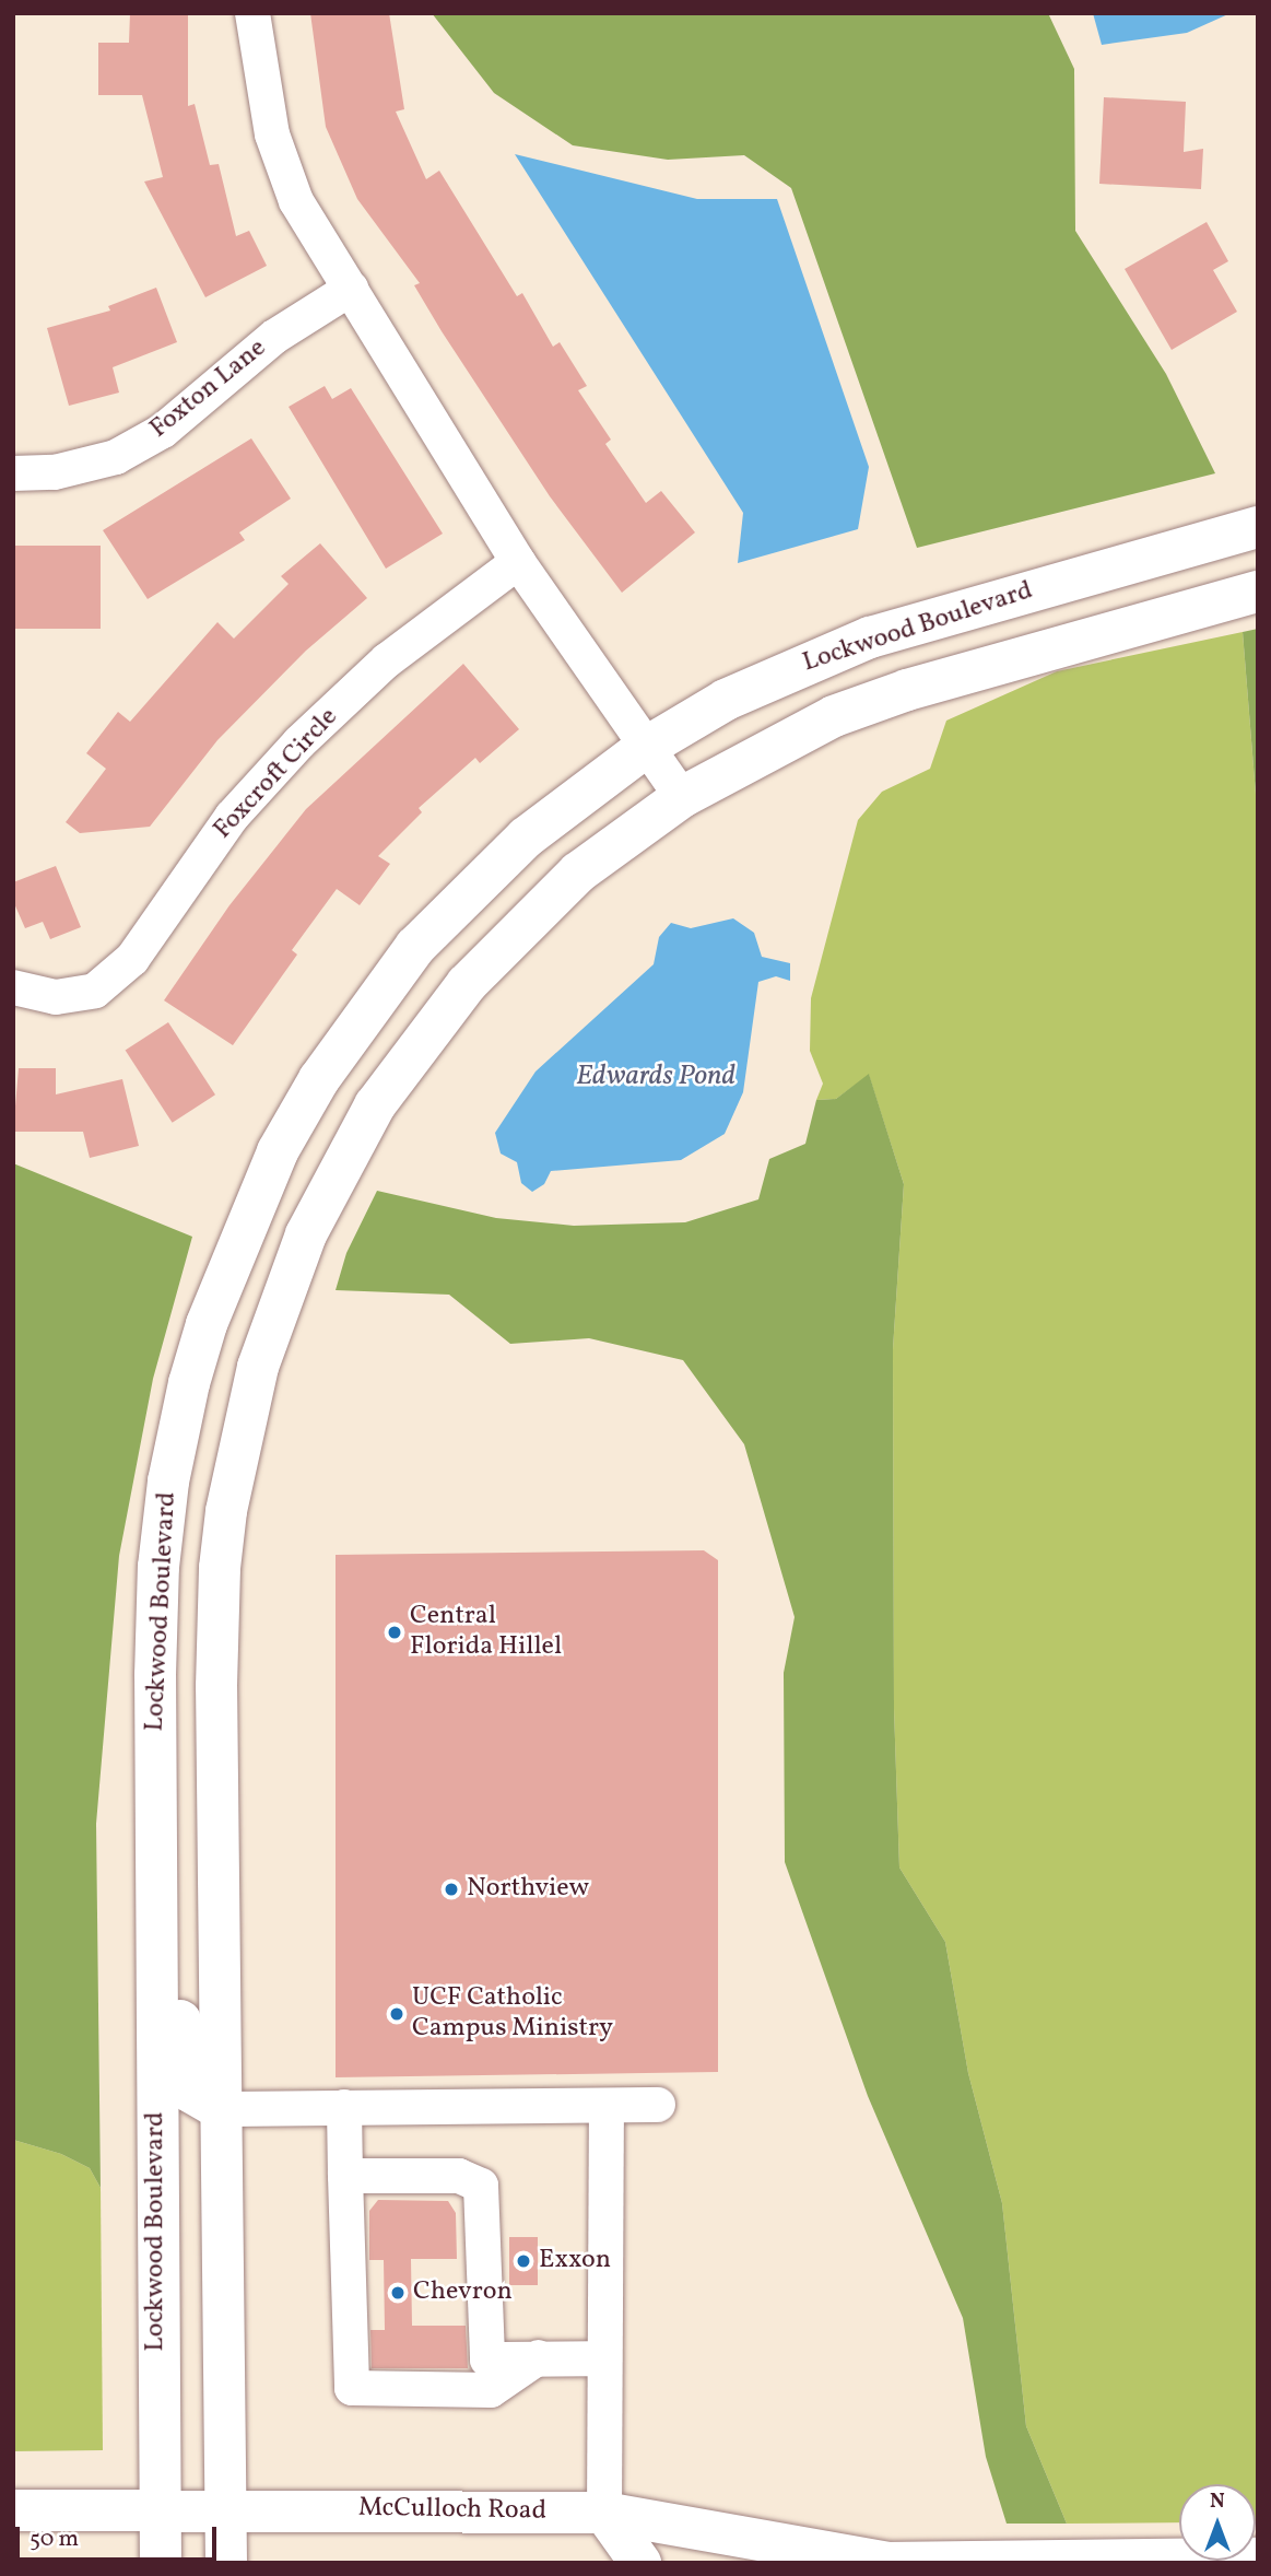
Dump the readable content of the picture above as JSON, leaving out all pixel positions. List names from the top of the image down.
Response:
{
  "streets": {
    "main road": ["Lockwood Boulevard", "McCulloch Road"],
    "street": ["Foxton Lane", "Foxcroft Circle"]
  },
  "crossings": [
    ["Lockwood Boulevard", "McCulloch Road"]
  ],
  "water": ["Edwards Pond"],
  "places": [
    "Central Florida Hillel",
    "Northview",
    "UCF Catholic Campus Ministry",
    "Exxon",
    "Chevron"
  ],
  "scale_bar": "50 m",
  "north": "top"
}
